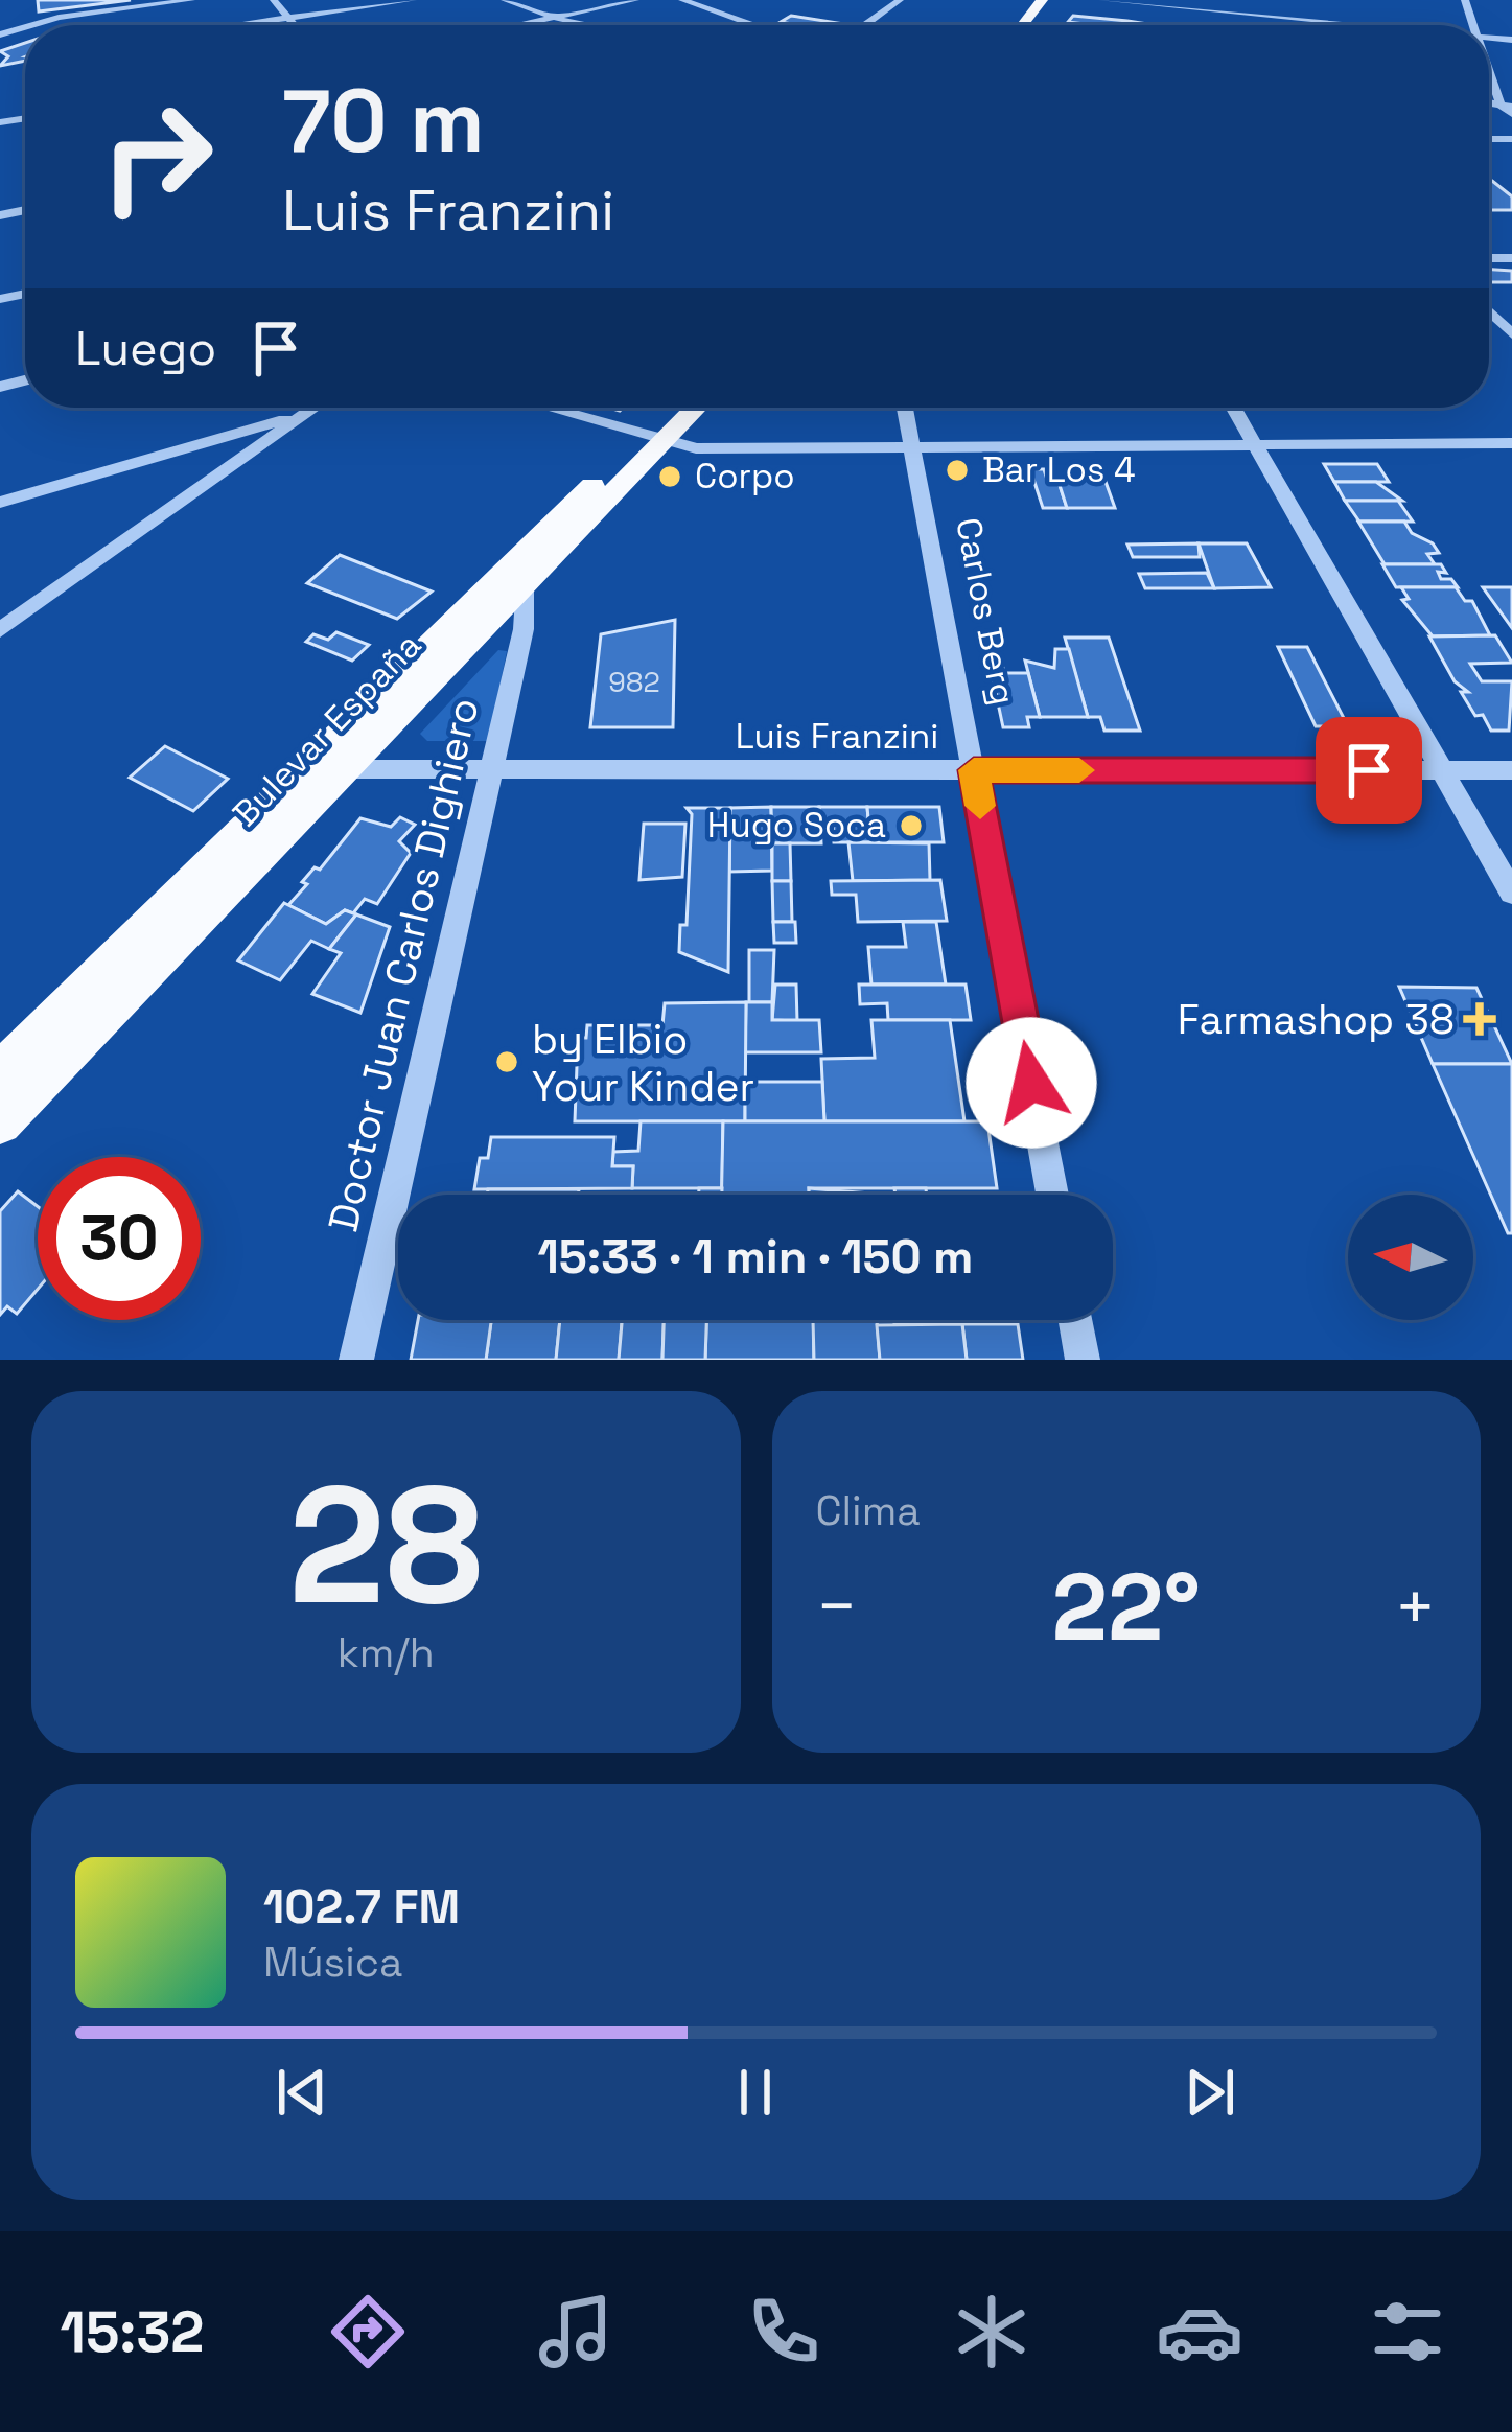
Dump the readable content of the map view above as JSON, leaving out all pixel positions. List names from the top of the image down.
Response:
{
  "streets": {
    "main road": ["Bulevar España"],
    "street": ["Carlos Berg", "Luis Franzini", "Doctor Juan Carlos Dighiero"]
  },
  "crossings": [
    ["Carlos Berg", "Luis Franzini"],
    ["Bulevar España", "Luis Franzini"],
    ["Bulevar España", "Doctor Juan Carlos Dighiero"],
    ["Luis Franzini", "Doctor Juan Carlos Dighiero"]
  ],
  "places": {
    "other": [
      "Bar Los 4",
      "Corpo",
      "Hugo Soca",
      "by Elbio Your Kinder"
    ],
    "health": ["Farmashop 38"]
  },
  "house_numbers": ["982"],
  "north": "left",
  "page": {
    "turn": ["70 m", "Luis Franzini"],
    "then": "Luego",
    "limit": "30",
    "trip": "15:33 · 1 min · 150 m",
    "tile": [
      ["28", "km/h"],
      "Clima"
    ],
    "heat": ["−", "22°", "+"],
    "song": ["102.7 FM", "Música"],
    "tabs": "15:32"
  }
}
